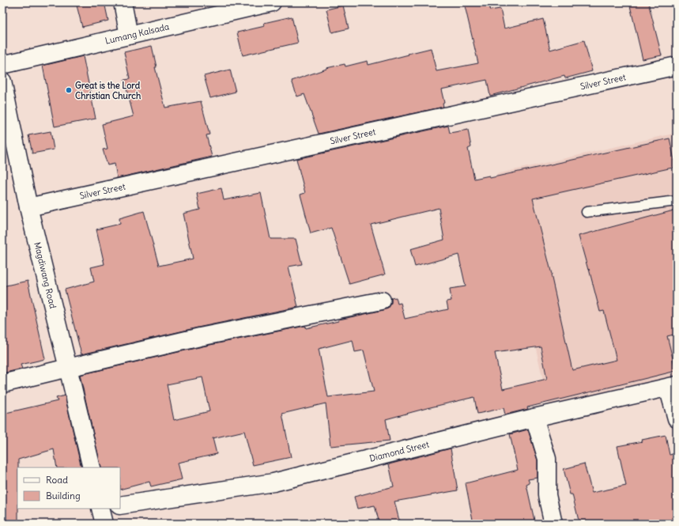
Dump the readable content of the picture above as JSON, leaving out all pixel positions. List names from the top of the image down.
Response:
{
  "streets": {
    "street": [
      "Lumang Kalsada",
      "Silver Street",
      "Magdiwang Road",
      "Diamond Street"
    ]
  },
  "crossings": [
    ["Silver Street", "Magdiwang Road"]
  ],
  "places": ["Great is the Lord Christian Church"],
  "legend": ["Road", "Building"]
}
